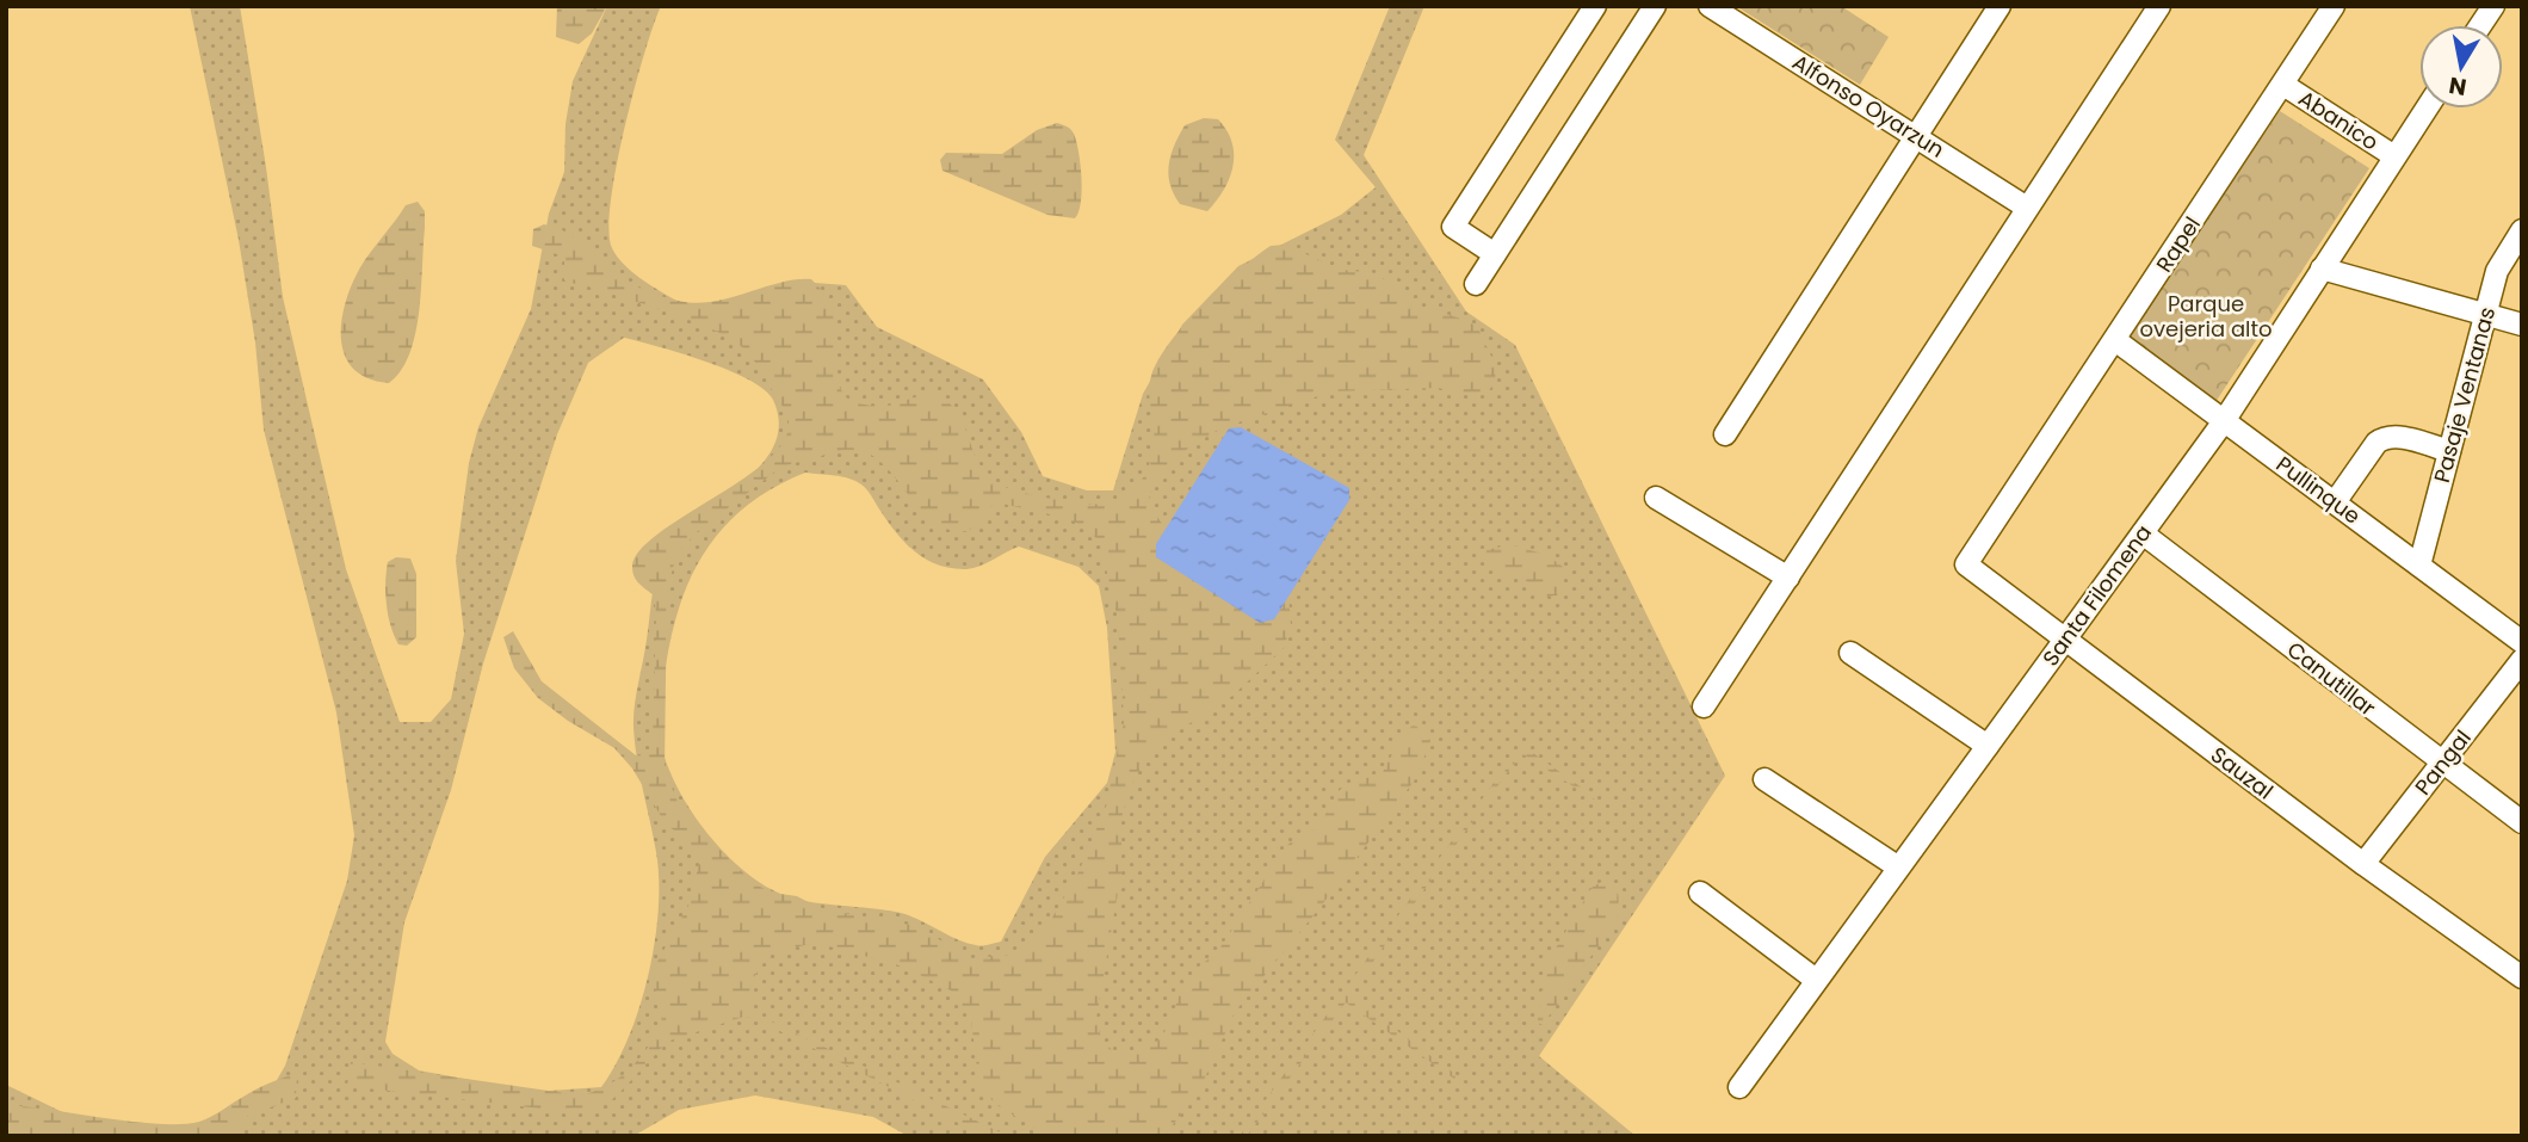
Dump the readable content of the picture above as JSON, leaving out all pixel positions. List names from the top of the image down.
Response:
{
  "streets": {
    "street": [
      "Alfonso Oyarzun",
      "Abanico",
      "Rapel",
      "Pasaje Ventanas",
      "Pullinque",
      "Santa Filomena",
      "Canutillar",
      "Pangal",
      "Sauzal"
    ]
  },
  "crossings": [
    ["Abanico", "Rapel"],
    ["Abanico", "Santa Filomena"],
    ["Rapel", "Pullinque"],
    ["Rapel", "Sauzal"],
    ["Pasaje Ventanas", "Pullinque"],
    ["Pullinque", "Santa Filomena"],
    ["Santa Filomena", "Canutillar"],
    ["Santa Filomena", "Sauzal"],
    ["Canutillar", "Pangal"],
    ["Pangal", "Sauzal"]
  ],
  "parks": ["Parque ovejeria alto"],
  "north": "bottom"
}
